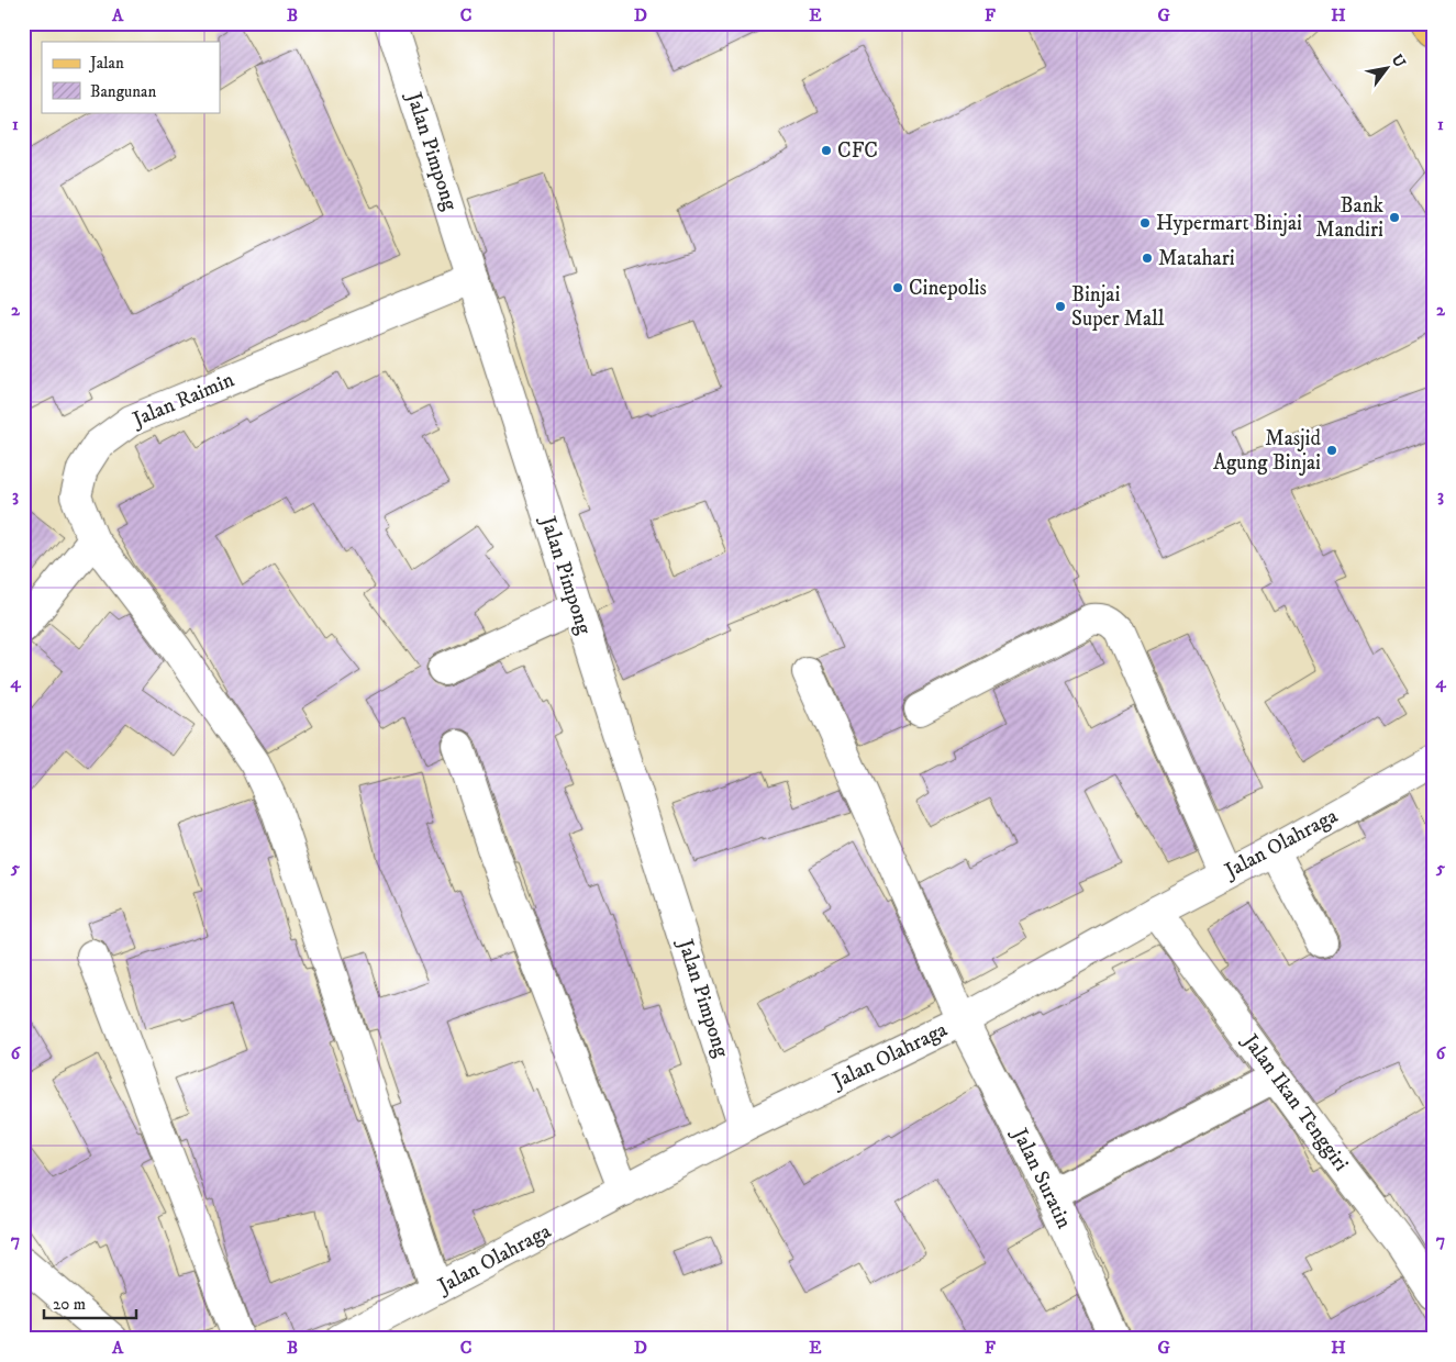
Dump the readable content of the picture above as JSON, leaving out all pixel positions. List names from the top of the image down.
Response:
{
  "streets": {
    "street": [
      "Jalan Pimpong",
      "Jalan Raimin",
      "Jalan Olahraga",
      "Jalan Ikan Tenggiri",
      "Jalan Suratin"
    ]
  },
  "crossings": [
    ["Jalan Pimpong", "Jalan Raimin"],
    ["Jalan Pimpong", "Jalan Olahraga"],
    ["Jalan Raimin", "Jalan Olahraga"],
    ["Jalan Olahraga", "Jalan Ikan Tenggiri"],
    ["Jalan Olahraga", "Jalan Suratin"]
  ],
  "places": [
    "CFC",
    "Bank Mandiri",
    "Hypermart Binjai",
    "Matahari",
    "Cinepolis",
    "Binjai Super Mall",
    "Masjid Agung Binjai"
  ],
  "legend": ["Jalan", "Bangunan"],
  "scale_bar": "20 m",
  "north": "top right",
  "grid": {
    "columns": [
      "A",
      "B",
      "C",
      "D",
      "E",
      "F",
      "G",
      "H"
    ],
    "rows": [
      "1",
      "2",
      "3",
      "4",
      "5",
      "6",
      "7"
    ]
  }
}
